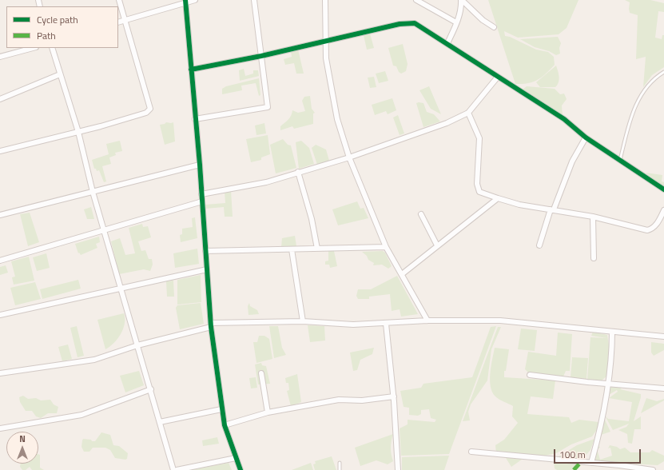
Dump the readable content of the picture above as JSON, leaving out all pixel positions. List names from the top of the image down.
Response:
{
  "legend": ["Cycle path", "Path"],
  "scale_bar": "100 m",
  "north": "top"
}
